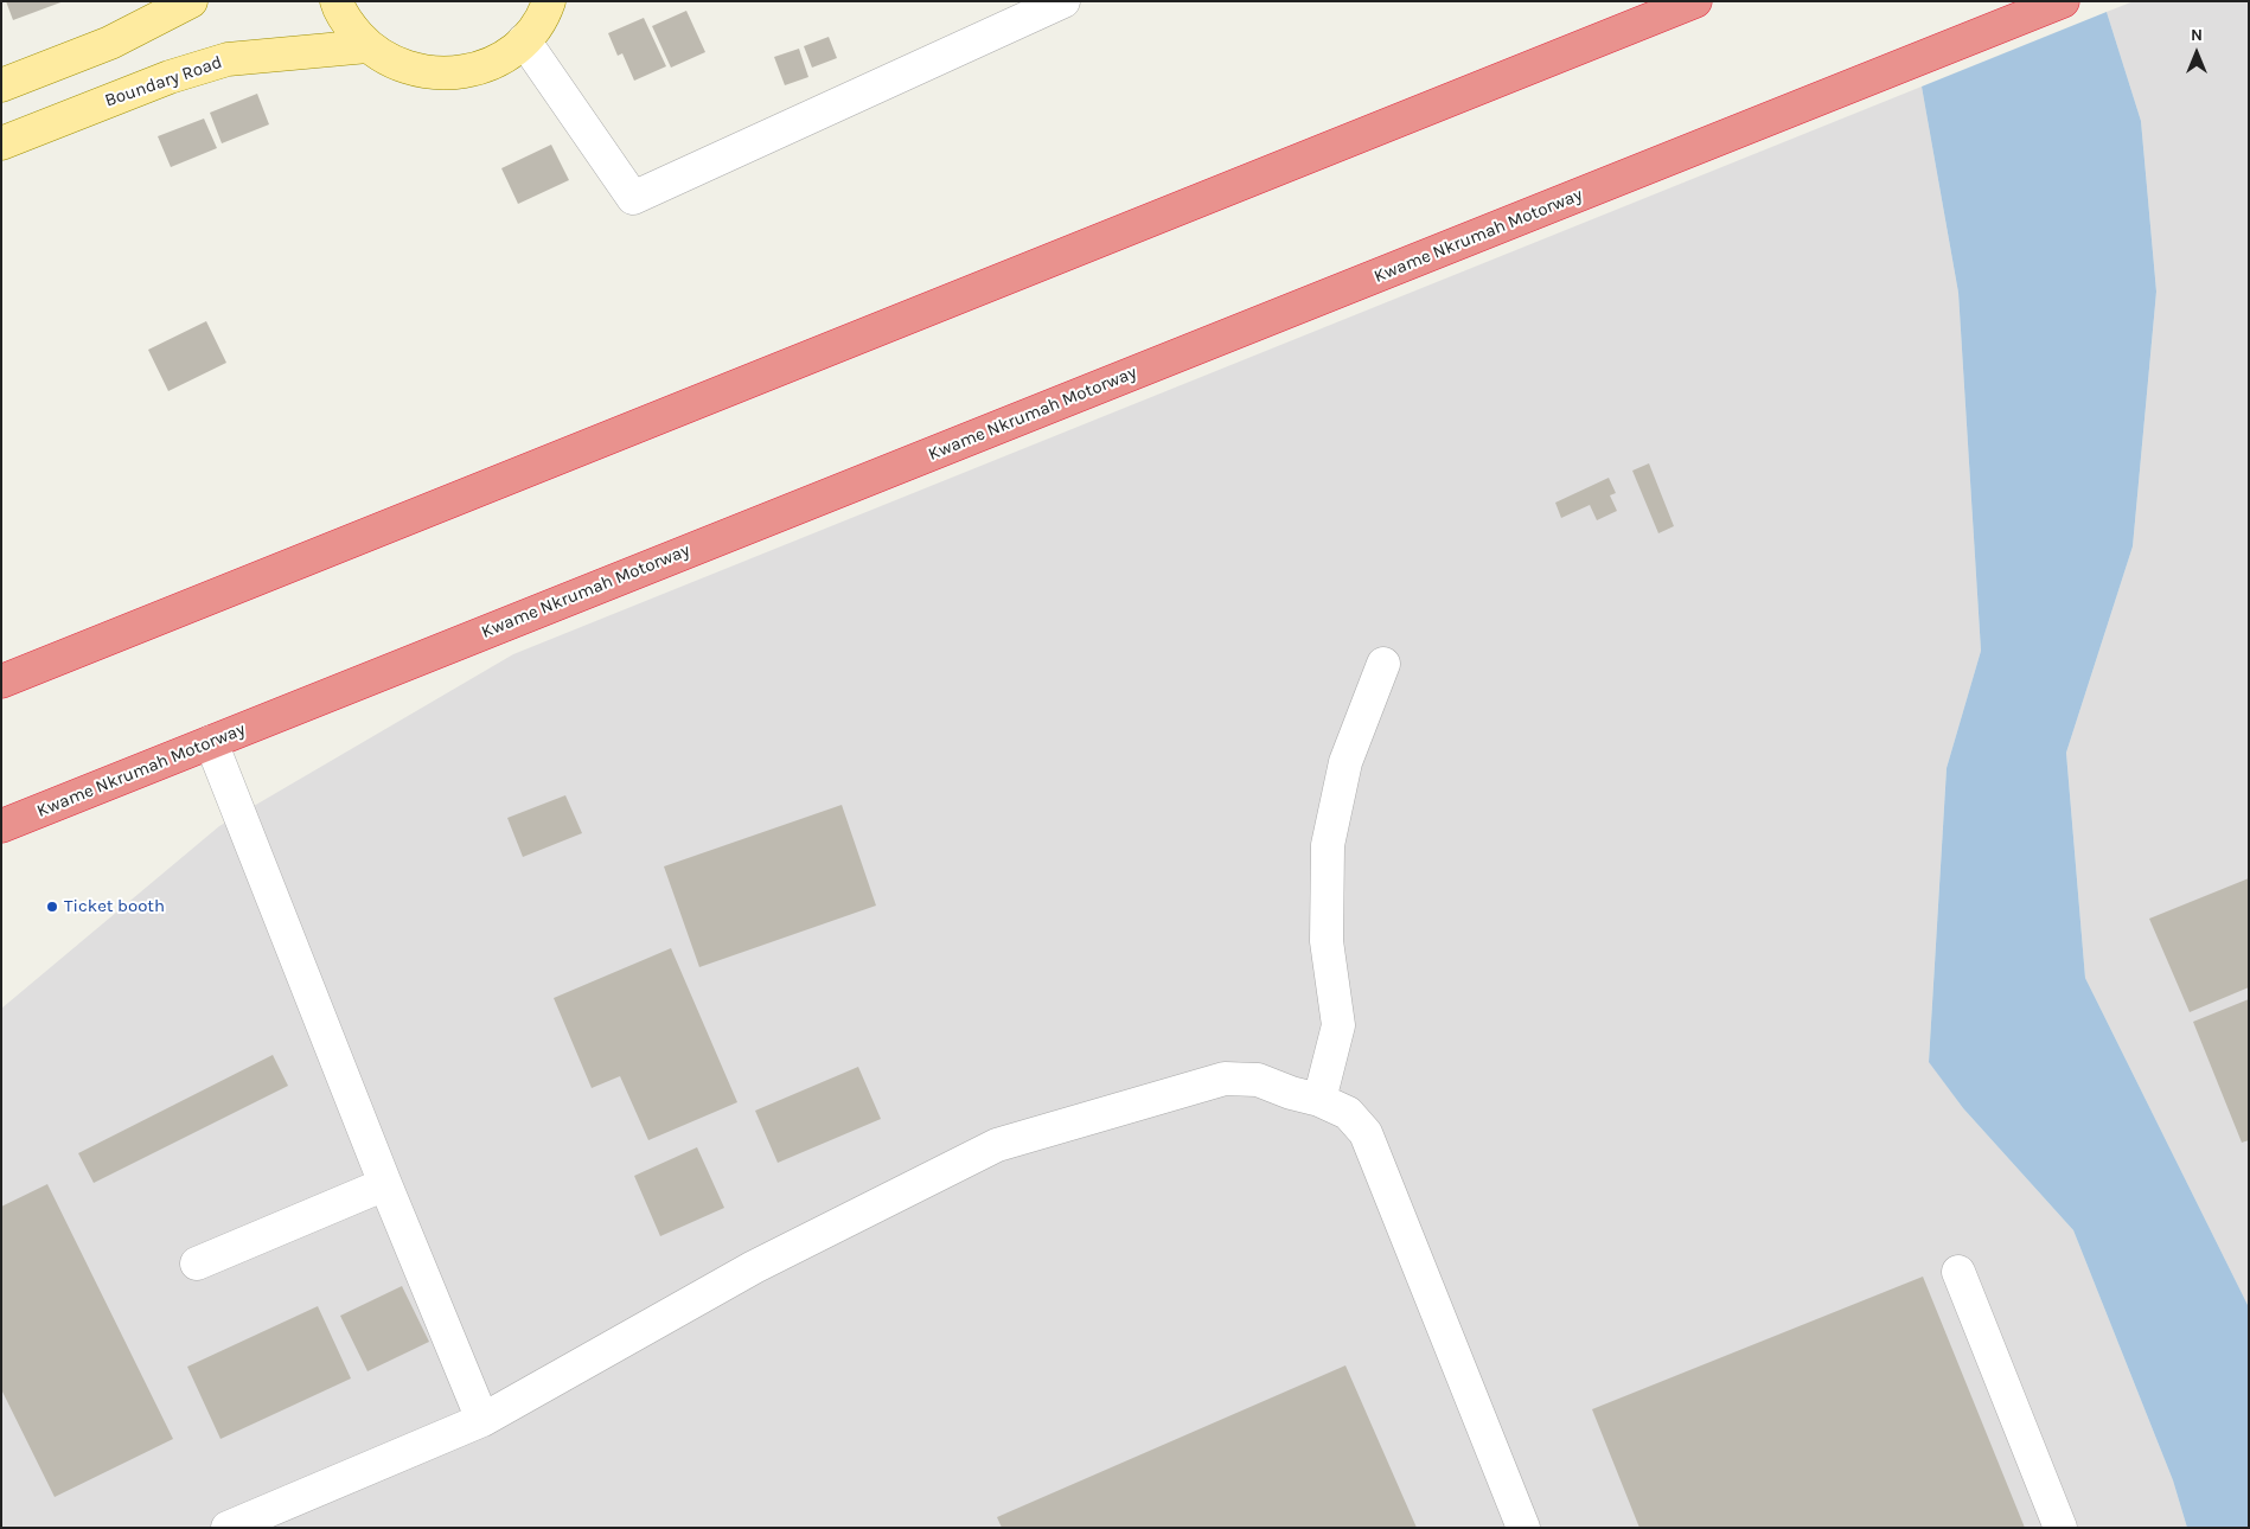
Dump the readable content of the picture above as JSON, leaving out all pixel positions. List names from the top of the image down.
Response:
{
  "streets": {
    "highway": ["Kwame Nkrumah Motorway"],
    "main road": ["Boundary Road"]
  },
  "places": ["Ticket booth"],
  "north": "top"
}
